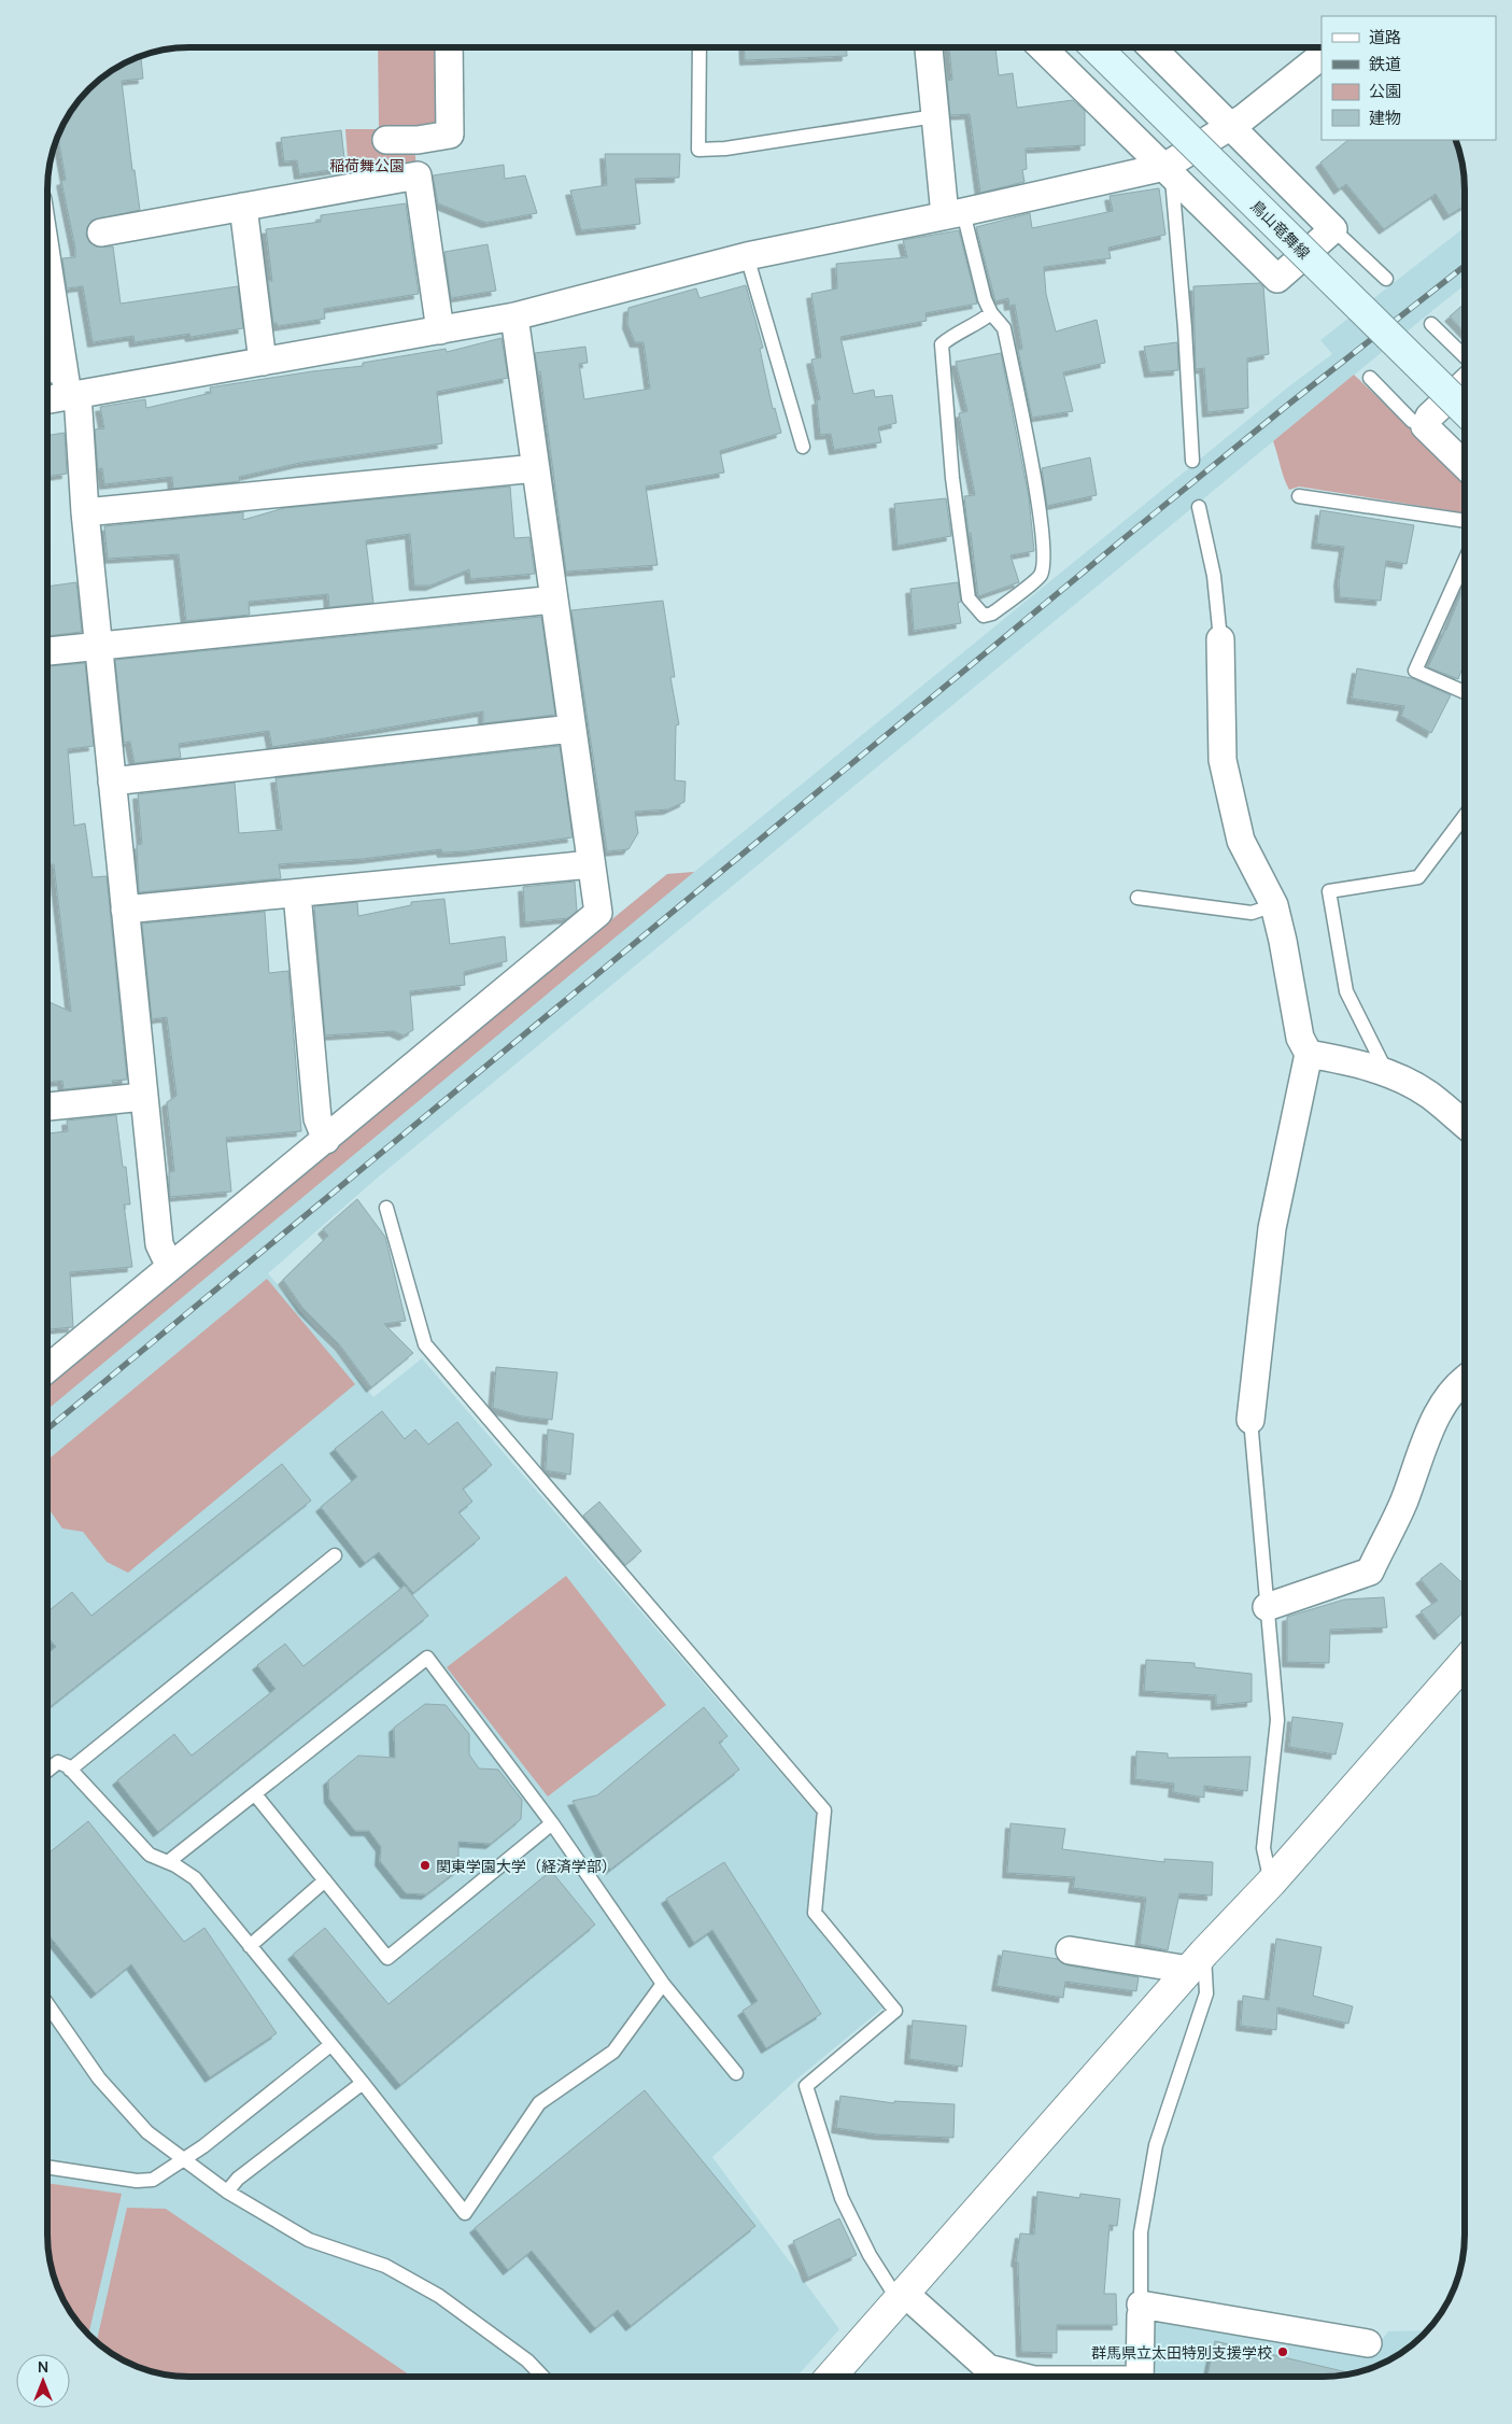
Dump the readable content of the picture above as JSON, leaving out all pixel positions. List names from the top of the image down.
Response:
{
  "streets": {
    "main road": ["鳥山竜舞線"]
  },
  "parks": ["稲荷舞公園"],
  "places": ["関東学園大学（経済学部）", "群馬県立太田特別支援学校"],
  "legend": [
    "道路",
    "鉄道",
    "公園",
    "建物"
  ],
  "north": "top"
}
